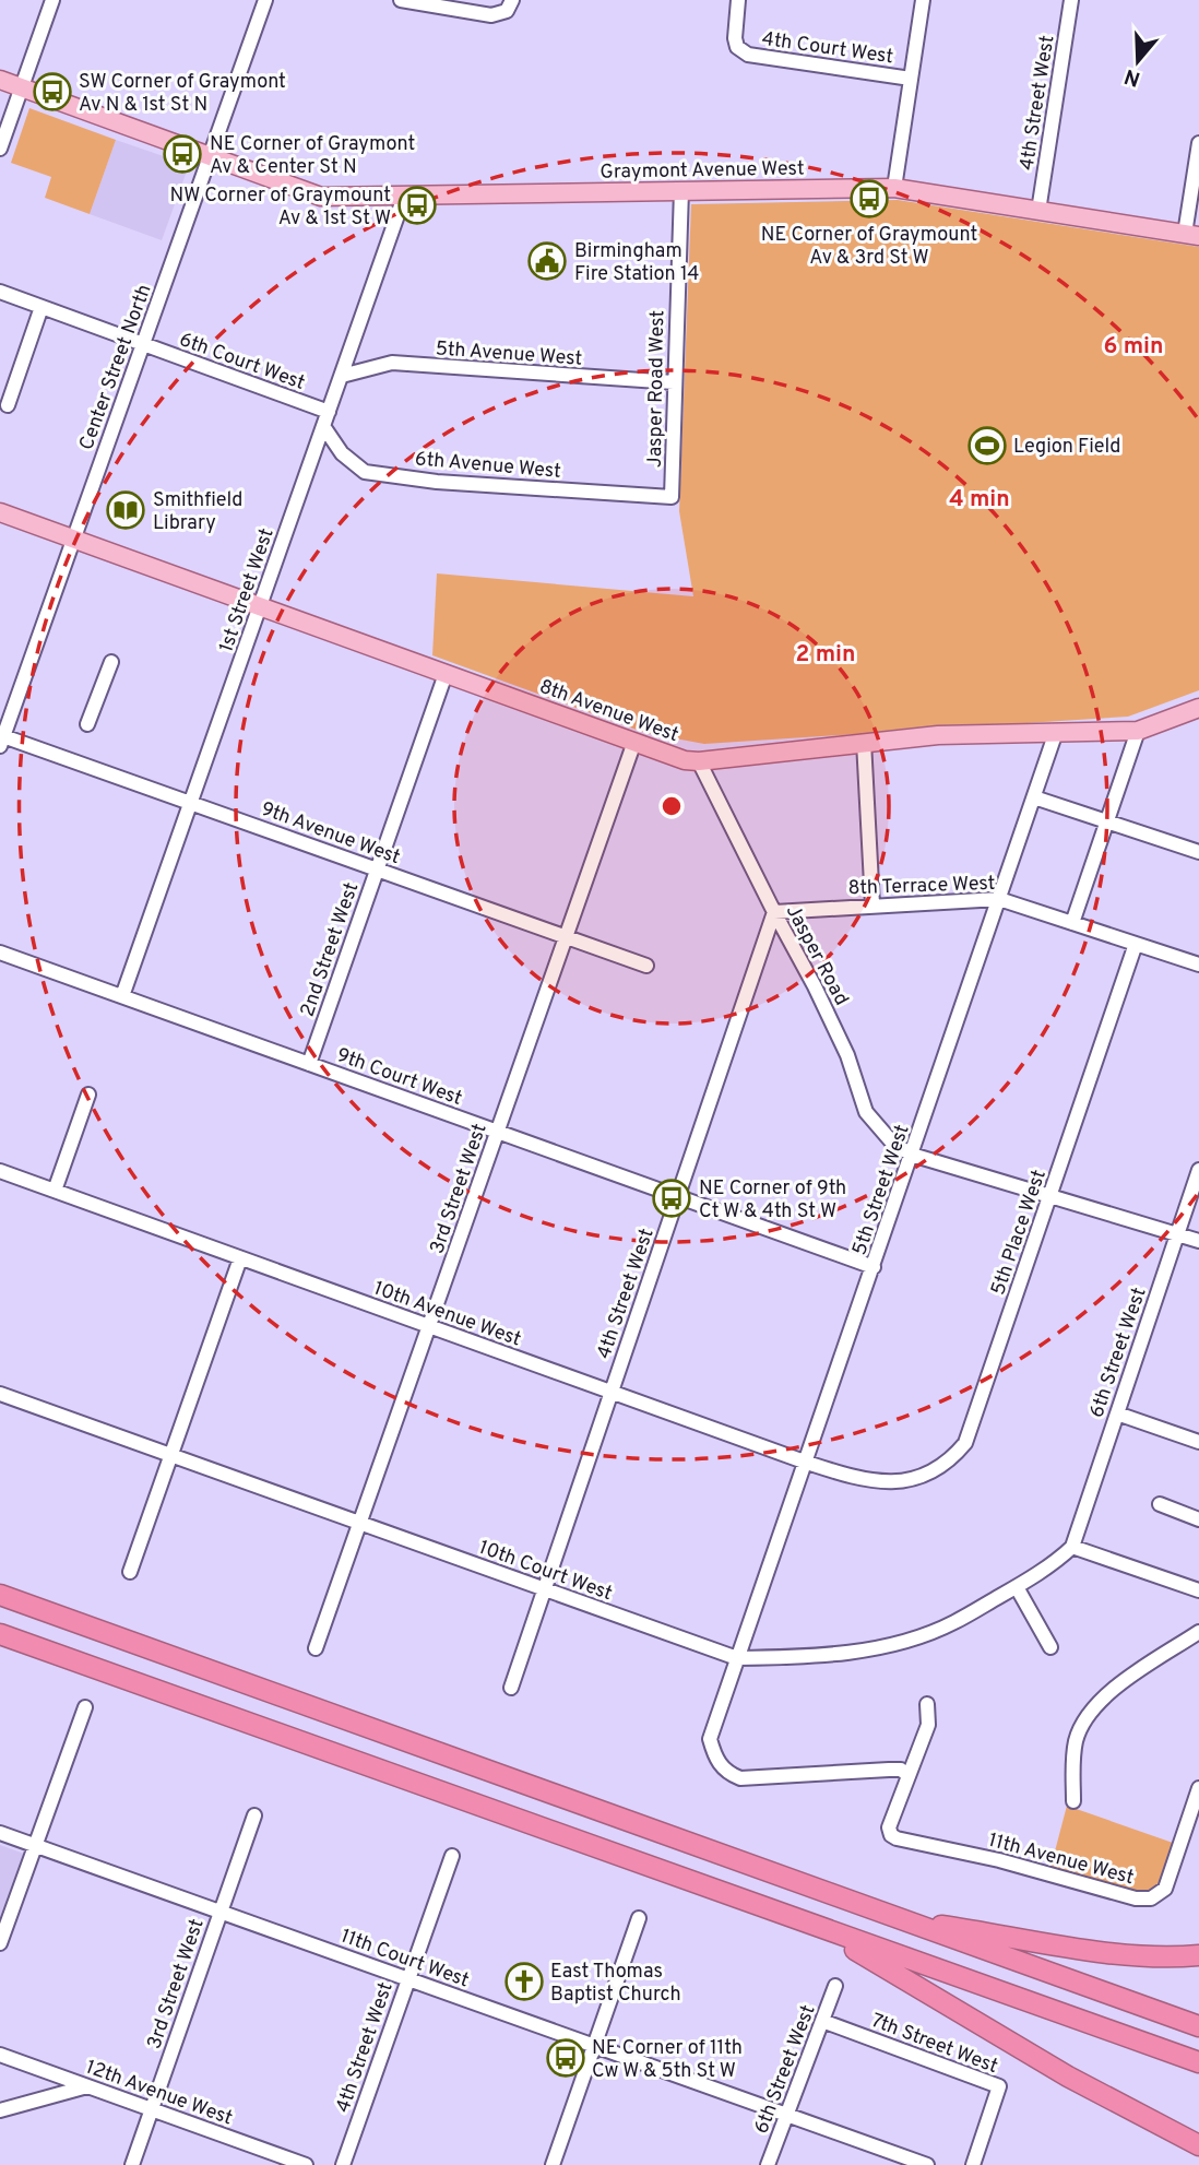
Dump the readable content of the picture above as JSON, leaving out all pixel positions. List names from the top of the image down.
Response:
{
  "streets": {
    "main road": ["Graymont Avenue West", "8th Avenue West"],
    "street": [
      "4th Court West",
      "4th Street West",
      "5th Avenue West",
      "6th Court West",
      "Center Street North",
      "Jasper Road West",
      "6th Avenue West",
      "1st Street West",
      "9th Avenue West",
      "8th Terrace West",
      "2nd Street West",
      "Jasper Road",
      "9th Court West",
      "3rd Street West",
      "5th Street West",
      "5th Place West",
      "10th Avenue West",
      "6th Street West",
      "10th Court West",
      "11th Avenue West",
      "11th Court West",
      "7th Street West",
      "12th Avenue West"
    ]
  },
  "crossings": [
    ["4th Street West", "Graymont Avenue West"],
    ["4th Street West", "8th Terrace West"],
    ["4th Street West", "Jasper Road"],
    ["4th Street West", "9th Court West"],
    ["4th Street West", "10th Avenue West"],
    ["4th Street West", "10th Court West"],
    ["4th Street West", "11th Court West"],
    ["Graymont Avenue West", "Center Street North"],
    ["Graymont Avenue West", "Jasper Road West"],
    ["Graymont Avenue West", "1st Street West"],
    ["5th Avenue West", "Jasper Road West"],
    ["5th Avenue West", "1st Street West"],
    ["6th Court West", "Center Street North"],
    ["6th Court West", "1st Street West"],
    ["Center Street North", "8th Avenue West"],
    ["Center Street North", "9th Avenue West"],
    ["Jasper Road West", "6th Avenue West"],
    ["6th Avenue West", "1st Street West"],
    ["1st Street West", "8th Avenue West"],
    ["1st Street West", "9th Avenue West"],
    ["1st Street West", "9th Court West"],
    ["8th Avenue West", "2nd Street West"],
    ["8th Avenue West", "Jasper Road"],
    ["8th Avenue West", "3rd Street West"],
    ["8th Avenue West", "5th Street West"],
    ["9th Avenue West", "2nd Street West"],
    ["9th Avenue West", "3rd Street West"],
    ["8th Terrace West", "Jasper Road"],
    ["8th Terrace West", "5th Street West"],
    ["8th Terrace West", "5th Place West"],
    ["2nd Street West", "9th Court West"],
    ["Jasper Road", "5th Street West"],
    ["9th Court West", "3rd Street West"],
    ["9th Court West", "5th Street West"],
    ["3rd Street West", "10th Avenue West"],
    ["3rd Street West", "10th Court West"],
    ["3rd Street West", "11th Court West"],
    ["3rd Street West", "12th Avenue West"],
    ["5th Street West", "10th Avenue West"],
    ["5th Street West", "10th Court West"],
    ["5th Street West", "11th Avenue West"],
    ["5th Place West", "10th Avenue West"],
    ["6th Street West", "10th Court West"],
    ["6th Street West", "11th Court West"],
    ["6th Street West", "7th Street West"]
  ],
  "places": {
    "bus stop": [
      "SW Corner of Graymont Av N & 1st St N",
      "NE Corner of Graymont Av & Center St N",
      "NE Corner of Graymount Av & 3rd St W",
      "NW Corner of Graymount Av & 1st St W",
      "NE Corner of 9th Ct W & 4th St W",
      "NE Corner of 11th Cw W & 5th St W"
    ],
    "public building": ["Birmingham Fire Station 14"],
    "sports": ["Legion Field"],
    "library": ["Smithfield Library"],
    "church": ["East Thomas Baptist Church"]
  },
  "north": "bottom",
  "rings": ["6 min", "4 min", "2 min"]
}
